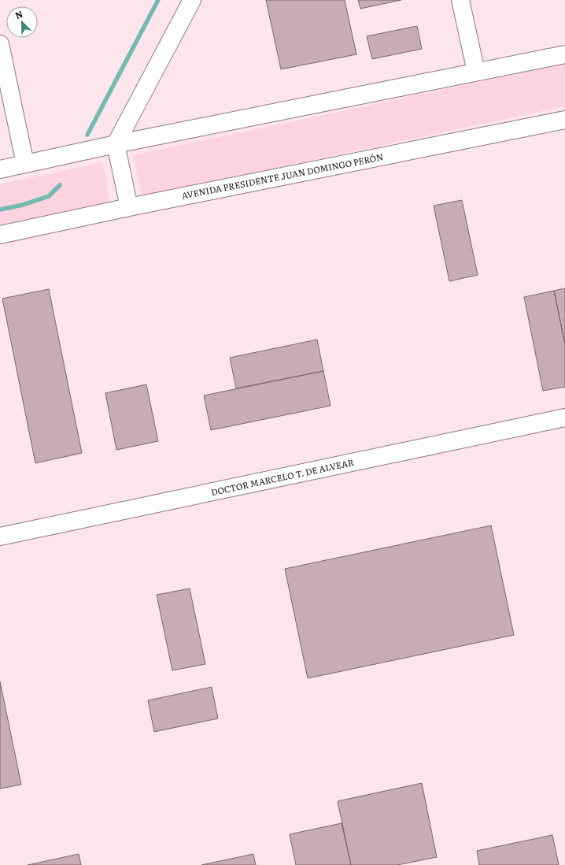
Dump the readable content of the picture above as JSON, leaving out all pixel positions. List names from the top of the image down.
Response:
{
  "streets": {
    "lane": ["AVENIDA PRESIDENTE JUAN DOMINGO PERÓN", "DOCTOR MARCELO T. DE ALVEAR"]
  },
  "north": "top left"
}
